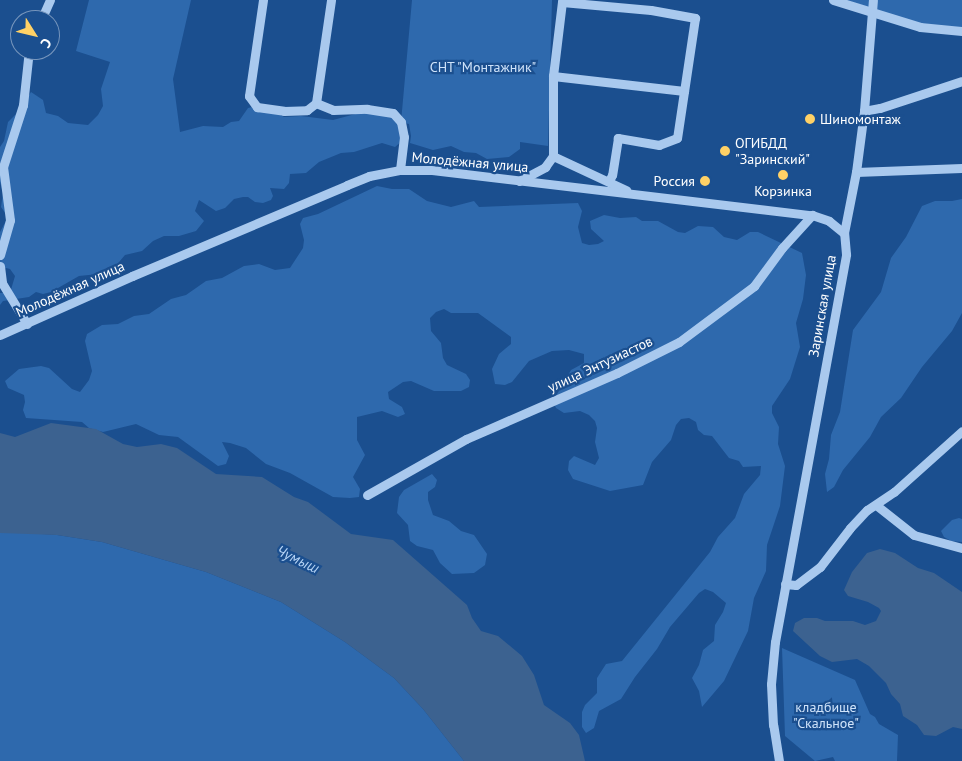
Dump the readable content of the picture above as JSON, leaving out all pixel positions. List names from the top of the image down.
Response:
{
  "streets": {
    "street": ["Молодёжная улица", "Заринская улица", "улица Энтузиастов"]
  },
  "crossings": [
    ["Молодёжная улица", "Заринская улица"],
    ["Молодёжная улица", "улица Энтузиастов"]
  ],
  "water": ["Чумыш"],
  "parks": ["СНТ \"Монтажник\"", "кладбище \"Скальное\""],
  "places": [
    "Шиномонтаж",
    "ОГИБДД \"Заринский\"",
    "Корзинка",
    "Россия"
  ],
  "north": "bottom right"
}
